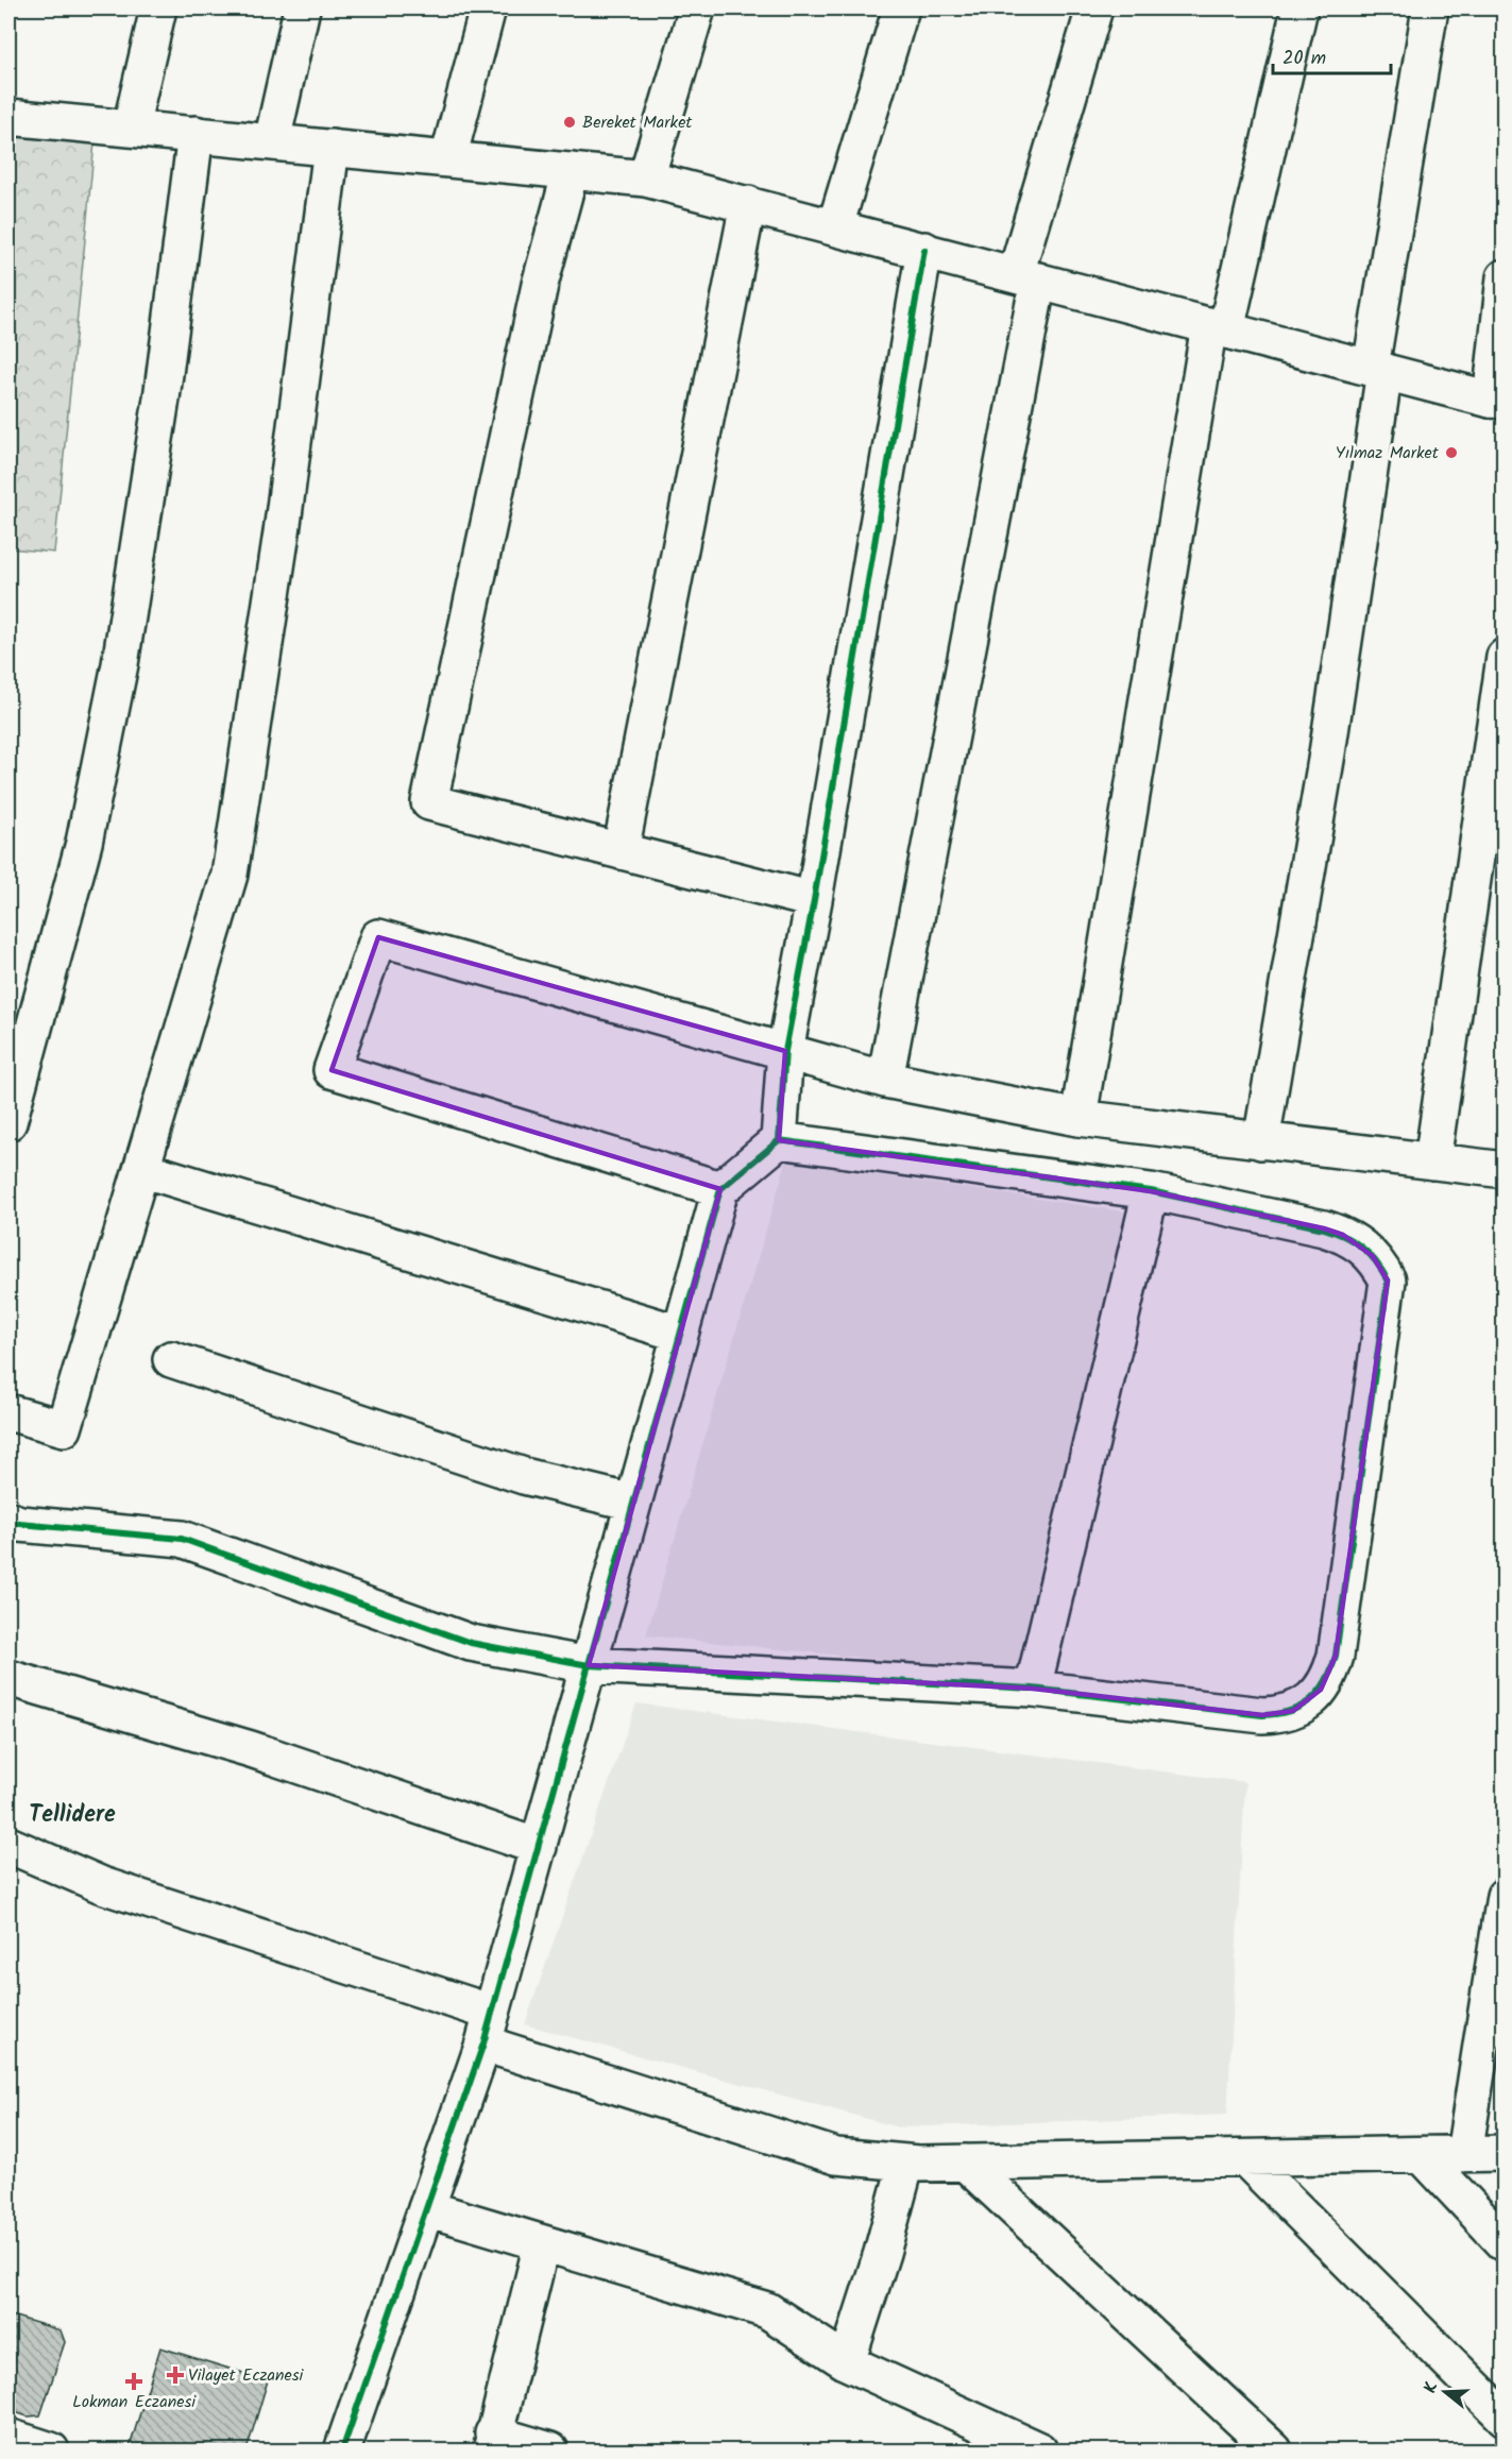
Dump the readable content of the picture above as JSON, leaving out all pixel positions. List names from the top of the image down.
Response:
{
  "districts": ["Tellidere"],
  "places": {
    "other": ["Bereket Market", "Yılmaz Market"],
    "health": ["Vilayet Eczanesi", "Lokman Eczanesi"]
  },
  "scale_bar": "20 m",
  "north": "left"
}
